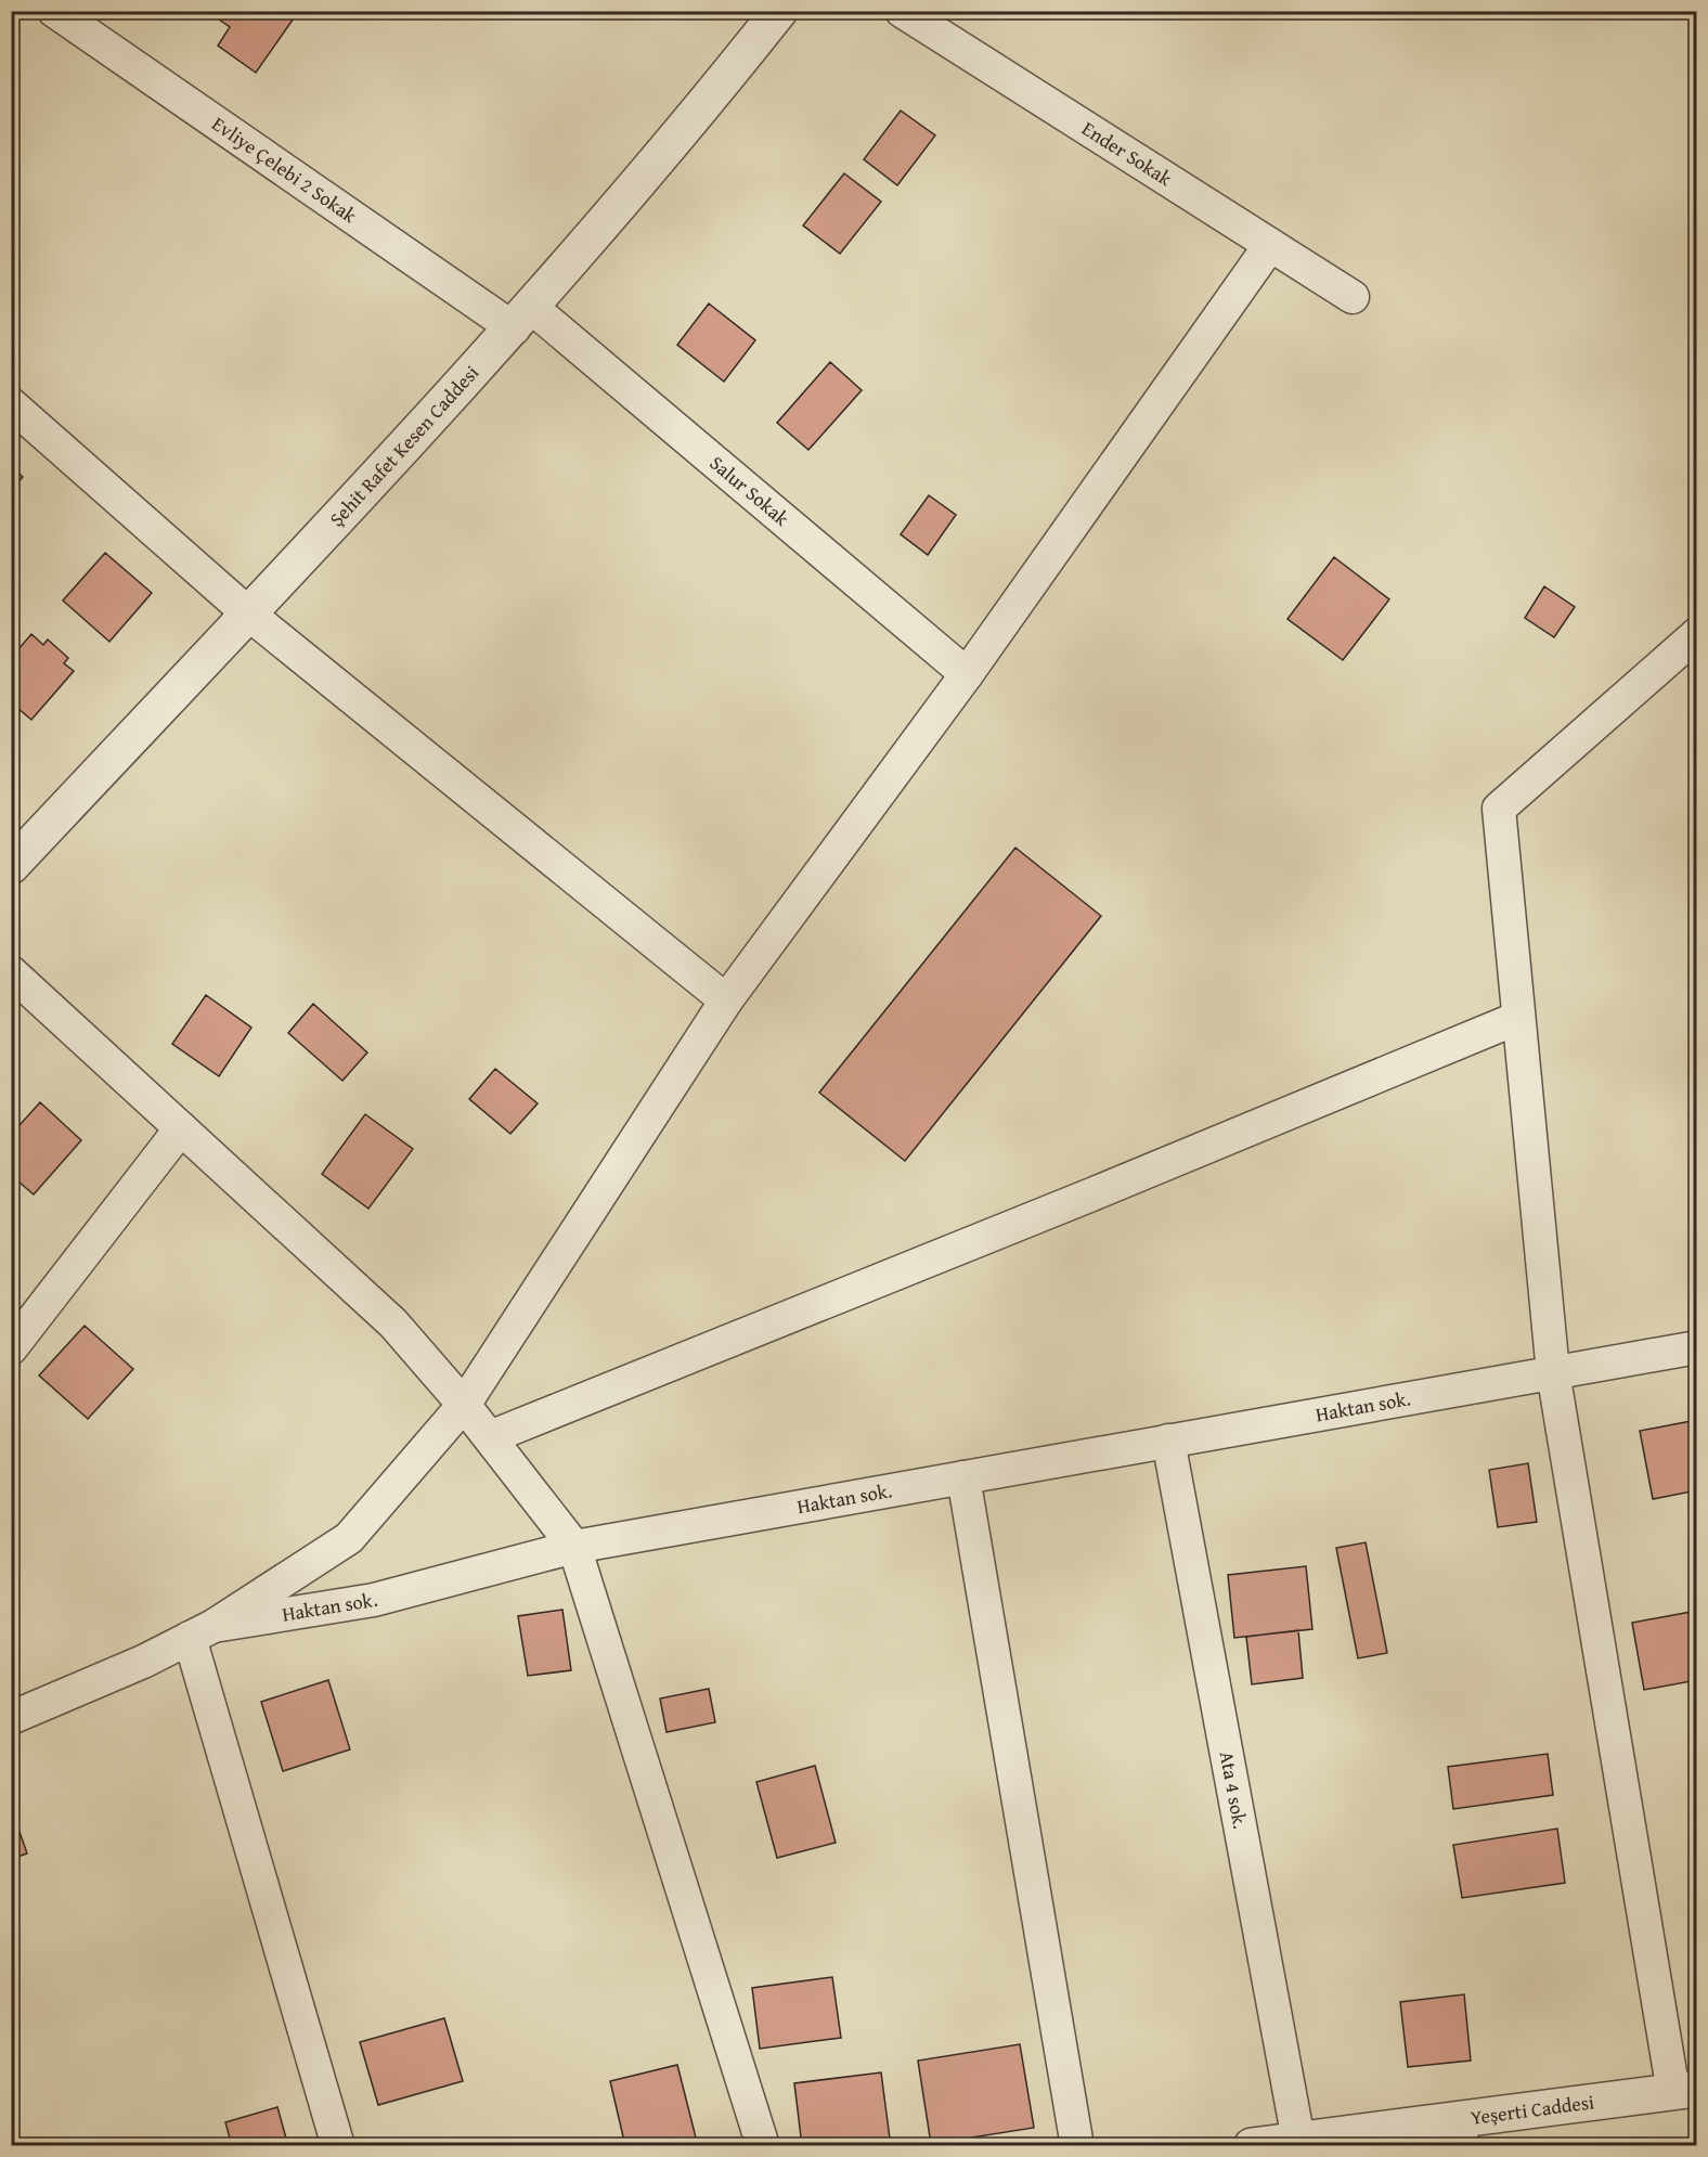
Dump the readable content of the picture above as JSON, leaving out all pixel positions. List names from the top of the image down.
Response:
{
  "streets": {
    "street": [
      "Ender Sokak",
      "Evliye Çelebi 2 Sokak",
      "Şehit Rafet Kesen Caddesi",
      "Salur Sokak",
      "Haktan sok.",
      "Ata 4 sok.",
      "Yeşerti Caddesi"
    ]
  },
  "crossings": [
    ["Evliye Çelebi 2 Sokak", "Şehit Rafet Kesen Caddesi"],
    ["Evliye Çelebi 2 Sokak", "Salur Sokak"],
    ["Şehit Rafet Kesen Caddesi", "Salur Sokak"],
    ["Haktan sok.", "Ata 4 sok."],
    ["Ata 4 sok.", "Yeşerti Caddesi"]
  ]
}
